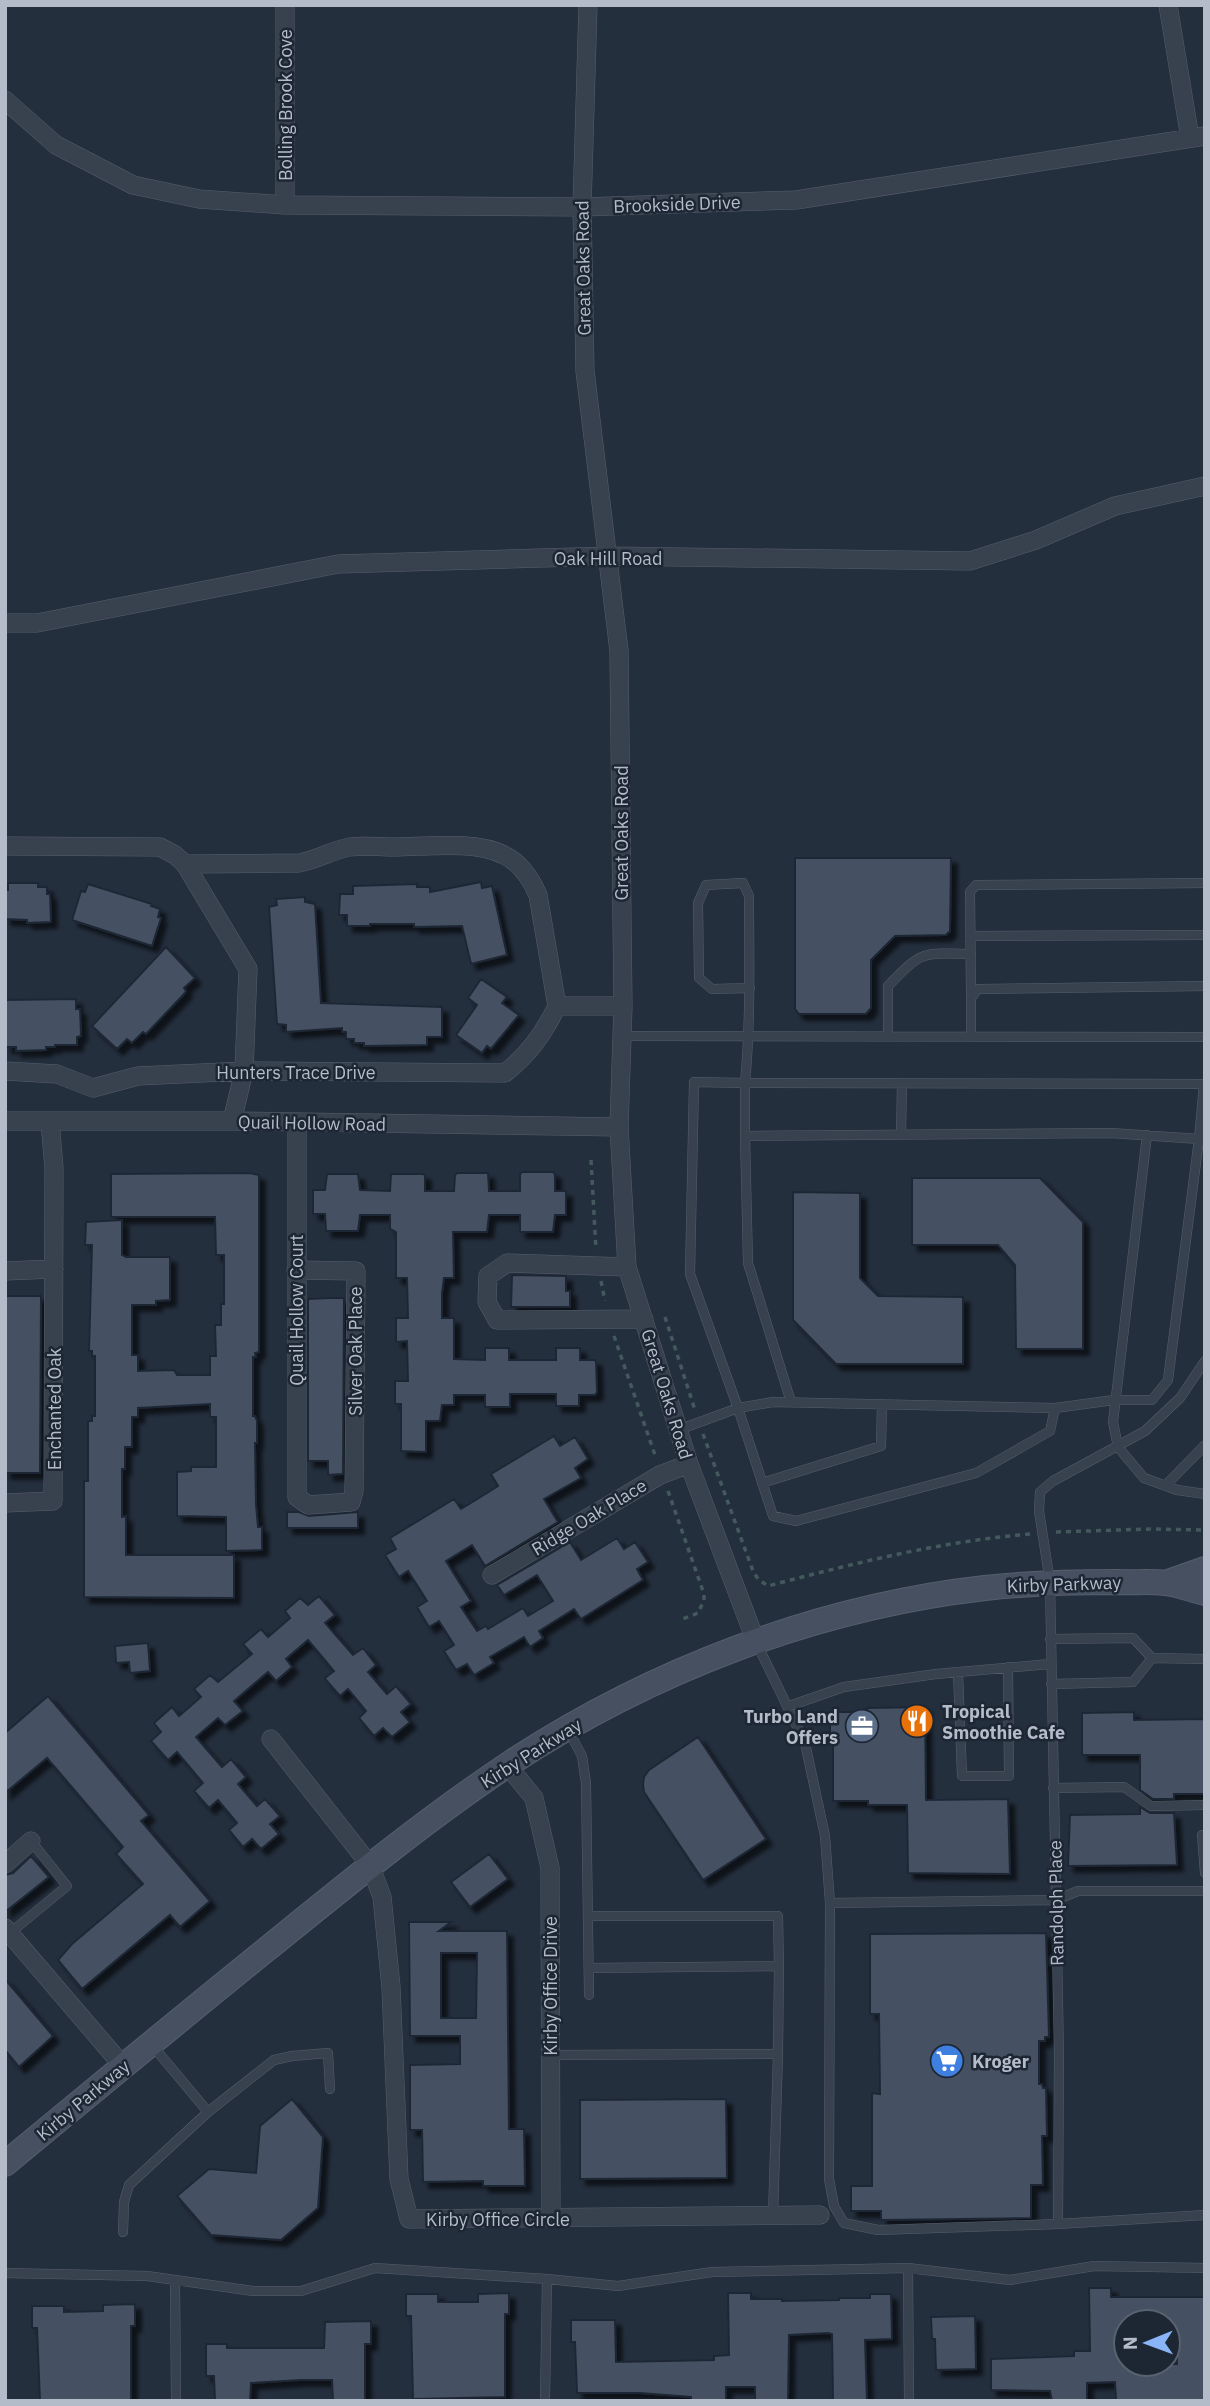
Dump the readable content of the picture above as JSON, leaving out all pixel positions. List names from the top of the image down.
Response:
{
  "streets": {
    "main road": ["Kirby Parkway"],
    "street": [
      "Bolling Brook Cove",
      "Brookside Drive",
      "Great Oaks Road",
      "Oak Hill Road",
      "Hunters Trace Drive",
      "Quail Hollow Road",
      "Quail Hollow Court",
      "Silver Oak Place",
      "Enchanted Oak",
      "Ridge Oak Place",
      "Kirby Office Drive",
      "Kirby Office Circle"
    ],
    "lane": ["Randolph Place"]
  },
  "crossings": [
    ["Bolling Brook Cove", "Brookside Drive"],
    ["Brookside Drive", "Great Oaks Road"],
    ["Great Oaks Road", "Oak Hill Road"],
    ["Great Oaks Road", "Quail Hollow Road"],
    ["Great Oaks Road", "Ridge Oak Place"],
    ["Great Oaks Road", "Kirby Parkway"],
    ["Quail Hollow Road", "Quail Hollow Court"],
    ["Quail Hollow Road", "Enchanted Oak"],
    ["Quail Hollow Court", "Silver Oak Place"],
    ["Kirby Parkway", "Randolph Place"],
    ["Kirby Parkway", "Kirby Office Drive"],
    ["Kirby Parkway", "Kirby Office Circle"],
    ["Kirby Office Drive", "Kirby Office Circle"]
  ],
  "places": {
    "restaurant": ["Tropical Smoothie Cafe"],
    "office": ["Turbo Land Offers"],
    "supermarket": ["Kroger"]
  },
  "north": "left"
}
